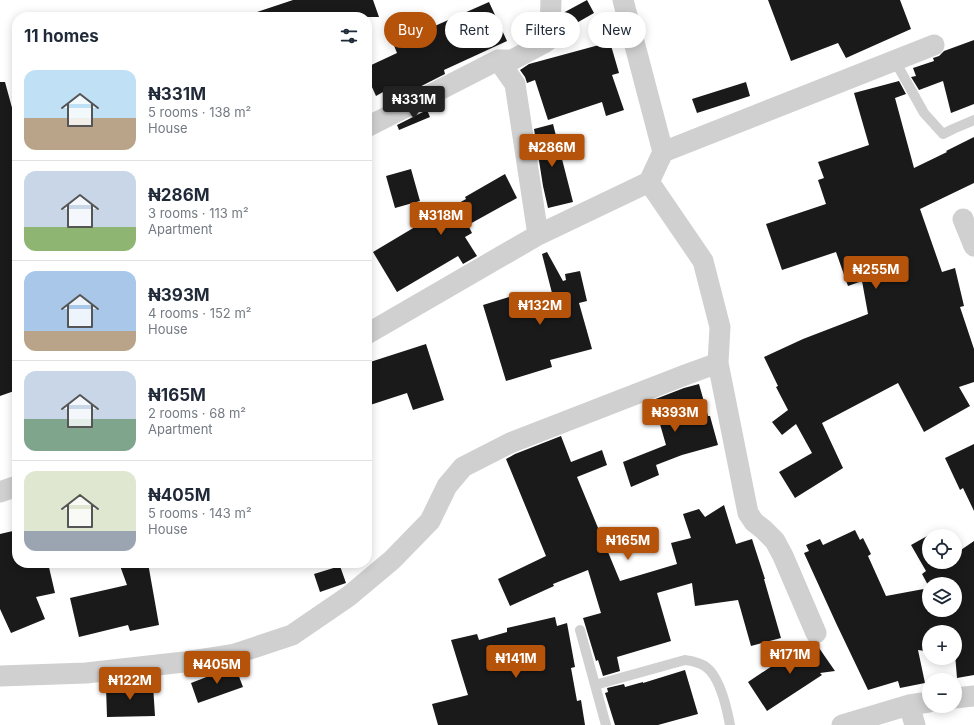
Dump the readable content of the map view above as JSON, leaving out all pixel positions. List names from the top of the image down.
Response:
{
  "page": {
    "chip": [
      "Buy",
      "Rent",
      "Filters",
      "New"
    ],
    "heading": "11 homes",
    "list": [
      {
        "name": "₦331M",
        "note": "5 rooms · 138 m² · House"
      },
      {
        "name": "₦286M",
        "note": "3 rooms · 113 m² · Apartment"
      },
      {
        "name": "₦393M",
        "note": "4 rooms · 152 m² · House"
      },
      {
        "name": "₦165M",
        "note": "2 rooms · 68 m² · Apartment"
      },
      {
        "name": "₦405M",
        "note": "5 rooms · 143 m² · House"
      }
    ],
    "price": [
      "₦331M",
      "₦286M",
      "₦318M",
      "₦255M",
      "₦132M",
      "₦393M",
      "₦165M",
      "₦171M",
      "₦141M",
      "₦405M",
      "₦122M"
    ],
    "map_buttons": ["+", "−"]
  }
}
